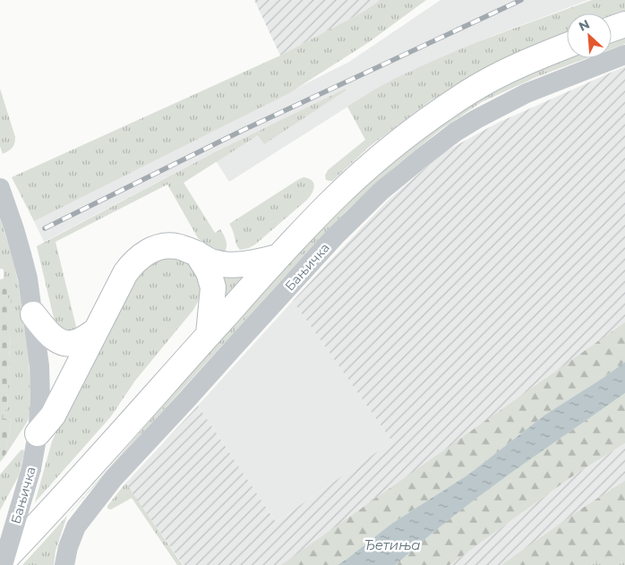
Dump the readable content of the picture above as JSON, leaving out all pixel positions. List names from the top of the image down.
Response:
{
  "streets": {
    "street": ["Бањичка"]
  },
  "water": ["Ђетиња"],
  "north": "top left"
}
